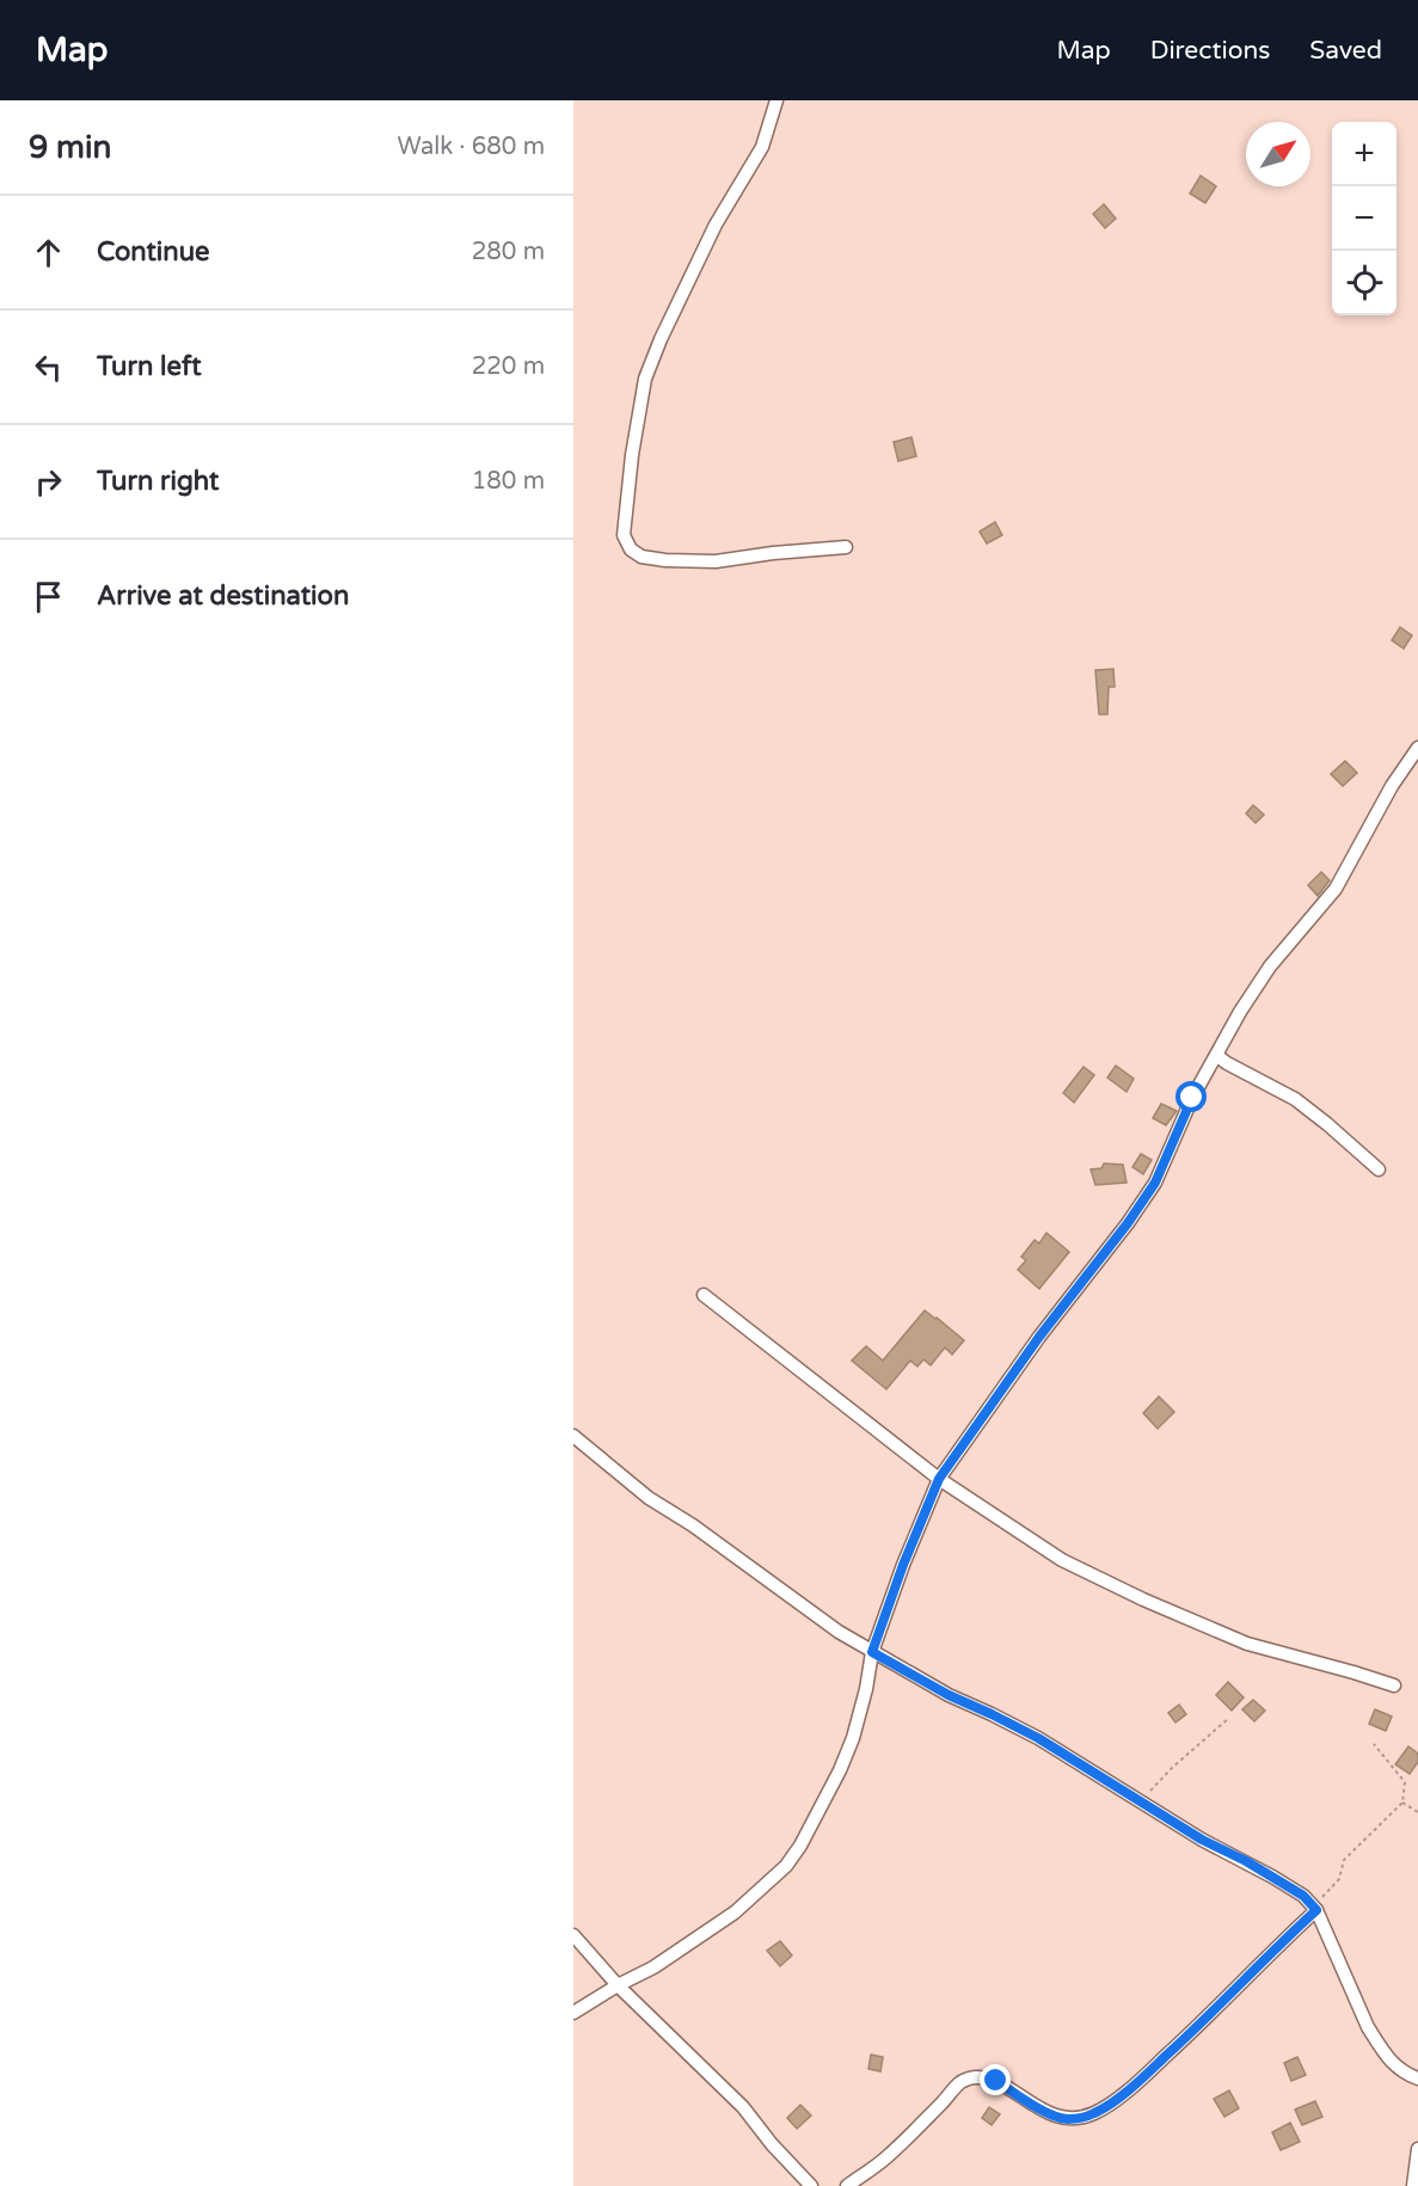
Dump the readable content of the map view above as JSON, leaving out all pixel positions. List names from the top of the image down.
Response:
{
  "north": "top right",
  "page": {
    "header": "Map",
    "nav": ["Map", "Directions", "Saved"],
    "heading": ["9 min", "Walk · 680 m"],
    "map_buttons": ["+", "−"],
    "list": [
      ["Continue", "280 m"],
      ["Turn left", "220 m"],
      ["Turn right", "180 m"],
      "Arrive at destination"
    ]
  }
}
